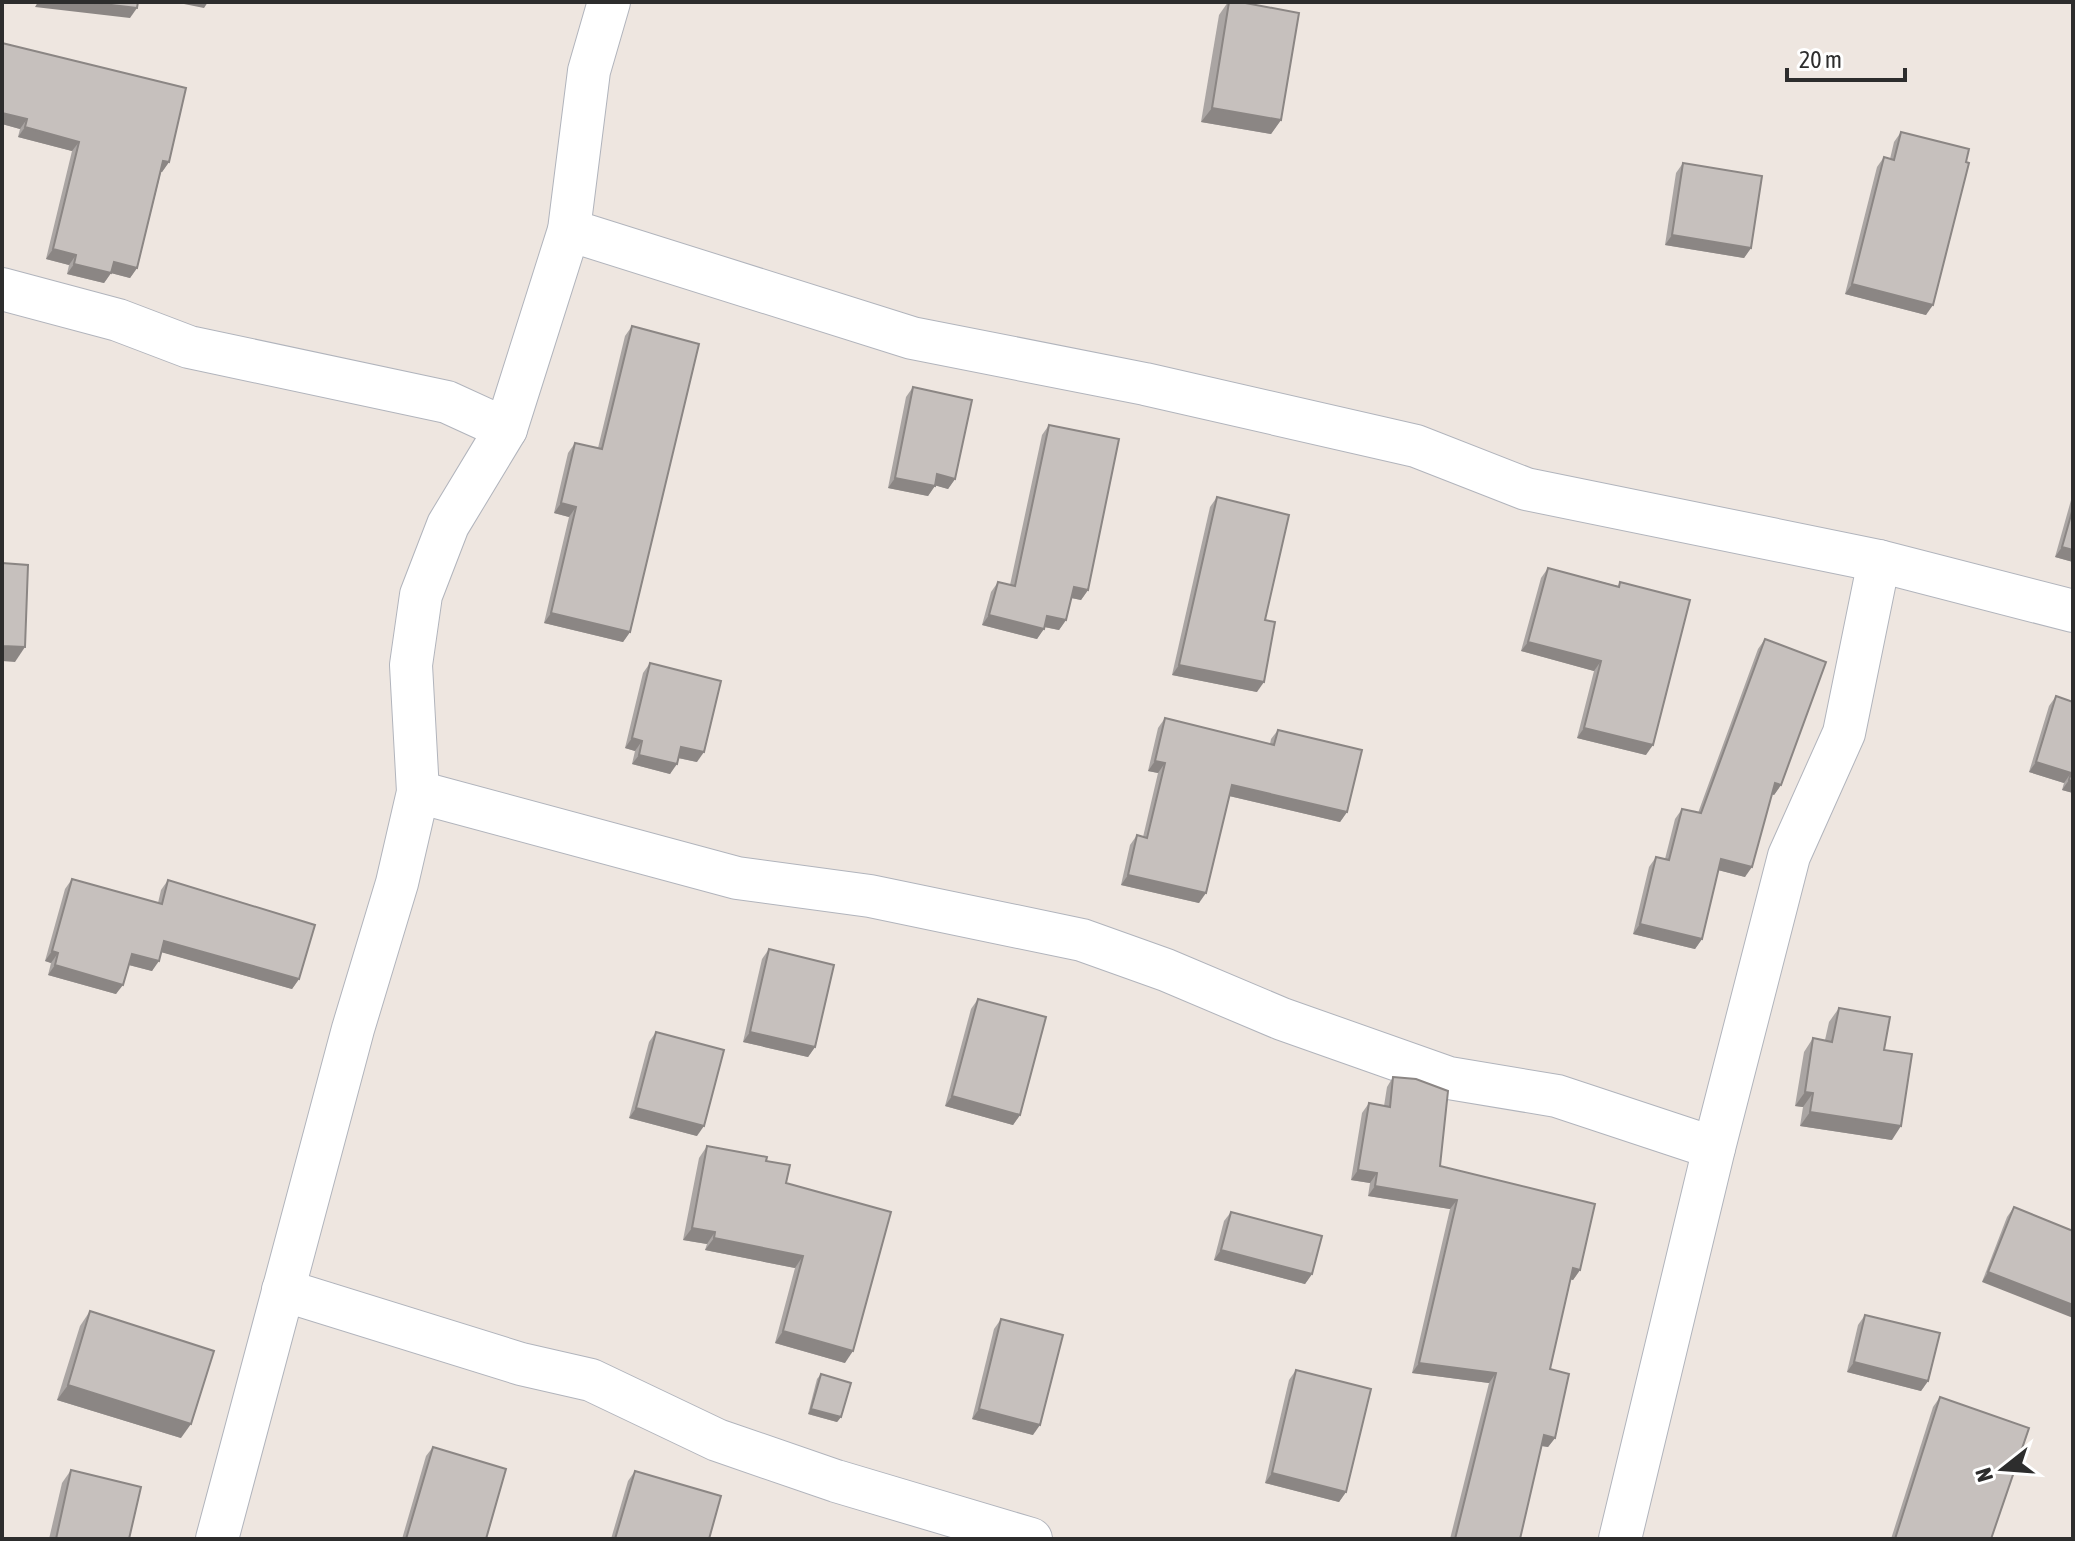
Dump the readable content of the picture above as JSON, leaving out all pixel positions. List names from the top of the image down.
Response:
{
  "scale_bar": "20 m",
  "north": "left"
}
